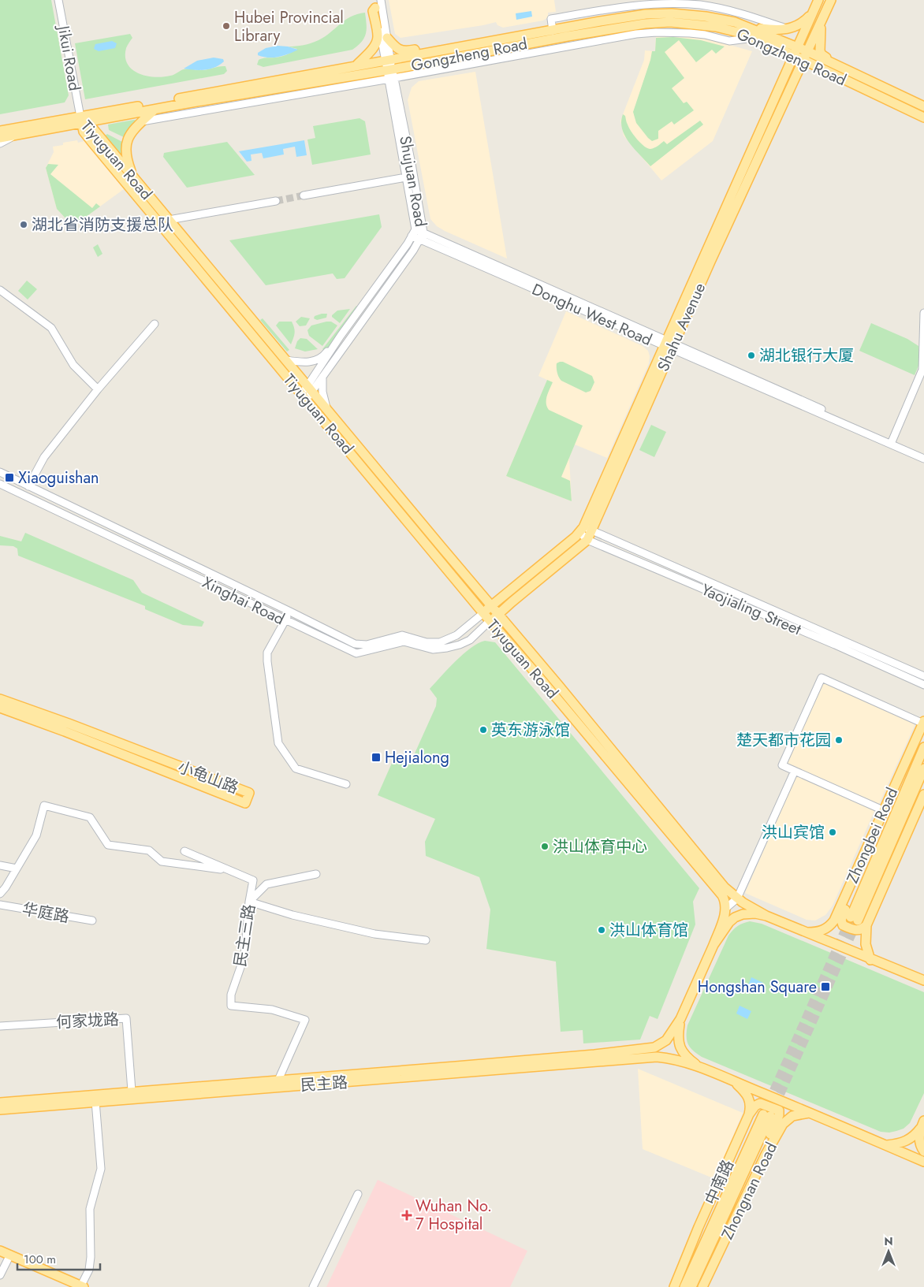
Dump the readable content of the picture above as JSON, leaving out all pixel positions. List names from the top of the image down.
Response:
{
  "streets": {
    "main road": [
      "Gongzheng Road",
      "Tiyuguan Road",
      "Shahu Avenue",
      "小龟山路",
      "Zhongbei Road",
      "民主路",
      "中南路",
      "Zhongnan Road"
    ],
    "street": [
      "Jikui Road",
      "Shujuan Road",
      "Donghu West Road",
      "Xinghai Road",
      "Yaojialing Street",
      "华庭路",
      "民主三路",
      "何家垅路"
    ]
  },
  "crossings": [
    ["Gongzheng Road", "Jikui Road"],
    ["Gongzheng Road", "Tiyuguan Road"],
    ["Gongzheng Road", "Shujuan Road"],
    ["Gongzheng Road", "Shahu Avenue"],
    ["Jikui Road", "Tiyuguan Road"],
    ["Tiyuguan Road", "Shujuan Road"],
    ["Tiyuguan Road", "Shahu Avenue"],
    ["Tiyuguan Road", "Xinghai Road"],
    ["Shujuan Road", "Donghu West Road"],
    ["Donghu West Road", "Shahu Avenue"],
    ["Shahu Avenue", "Xinghai Road"],
    ["Shahu Avenue", "Yaojialing Street"],
    ["民主三路", "民主路"],
    ["何家垅路", "民主路"]
  ],
  "places": {
    "other": [
      "Hubei Provincial Library",
      "湖北省消防支援总队",
      "湖北银行大厦",
      "英东游泳馆",
      "楚天都市花园",
      "洪山宾馆",
      "洪山体育中心",
      "洪山体育馆"
    ],
    "transit": ["Xiaoguishan", "Hejialong", "Hongshan Square"],
    "health": ["Wuhan No. 7 Hospital"]
  },
  "scale_bar": "100 m",
  "north": "top"
}
